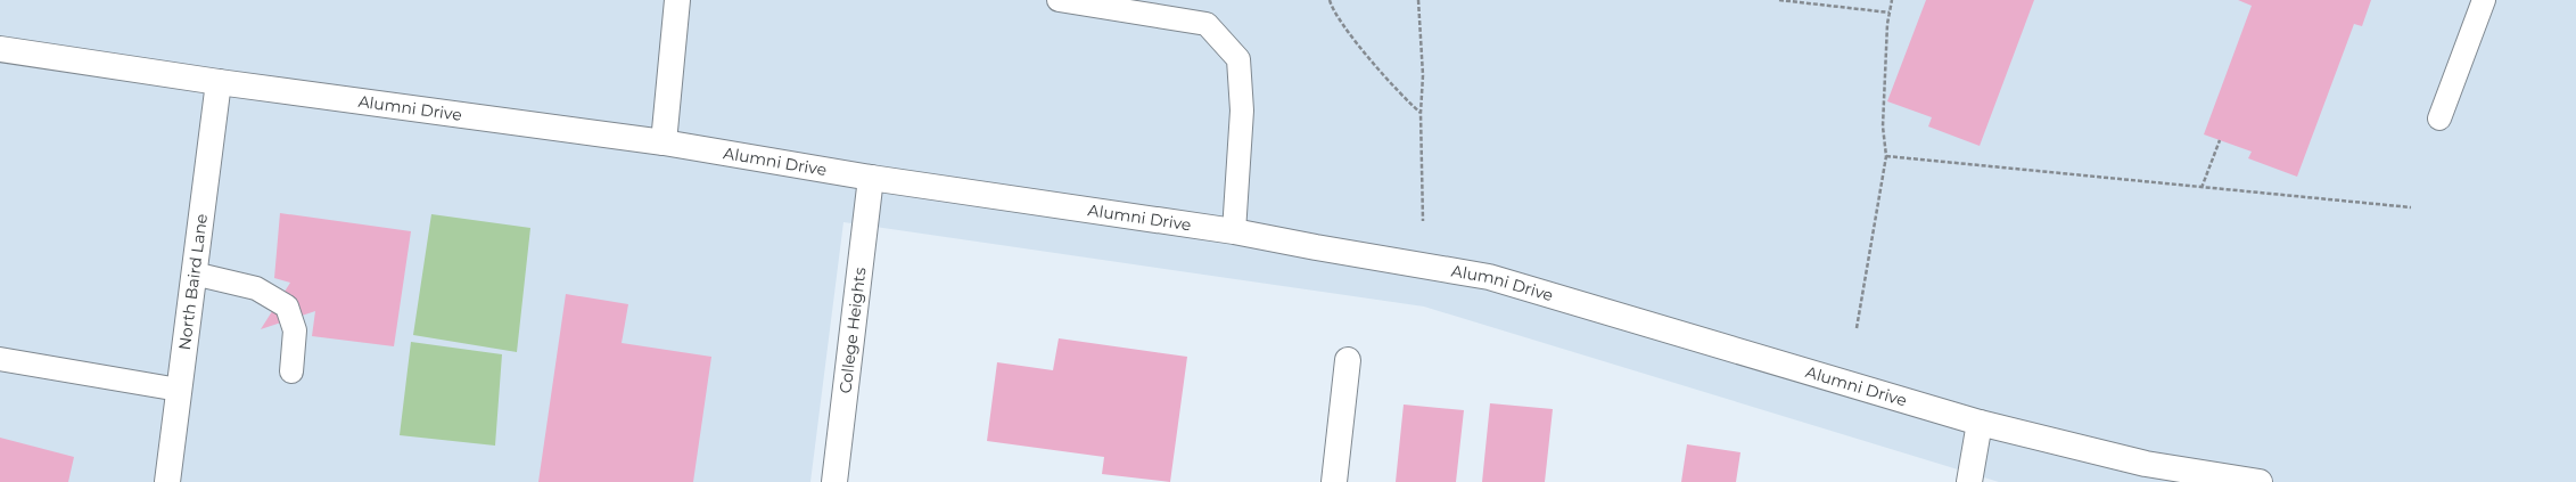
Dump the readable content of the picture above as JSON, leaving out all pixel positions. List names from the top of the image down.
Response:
{
  "streets": {
    "street": ["Alumni Drive", "North Baird Lane", "College Heights"]
  },
  "crossings": [
    ["Alumni Drive", "North Baird Lane"],
    ["Alumni Drive", "College Heights"]
  ]
}
